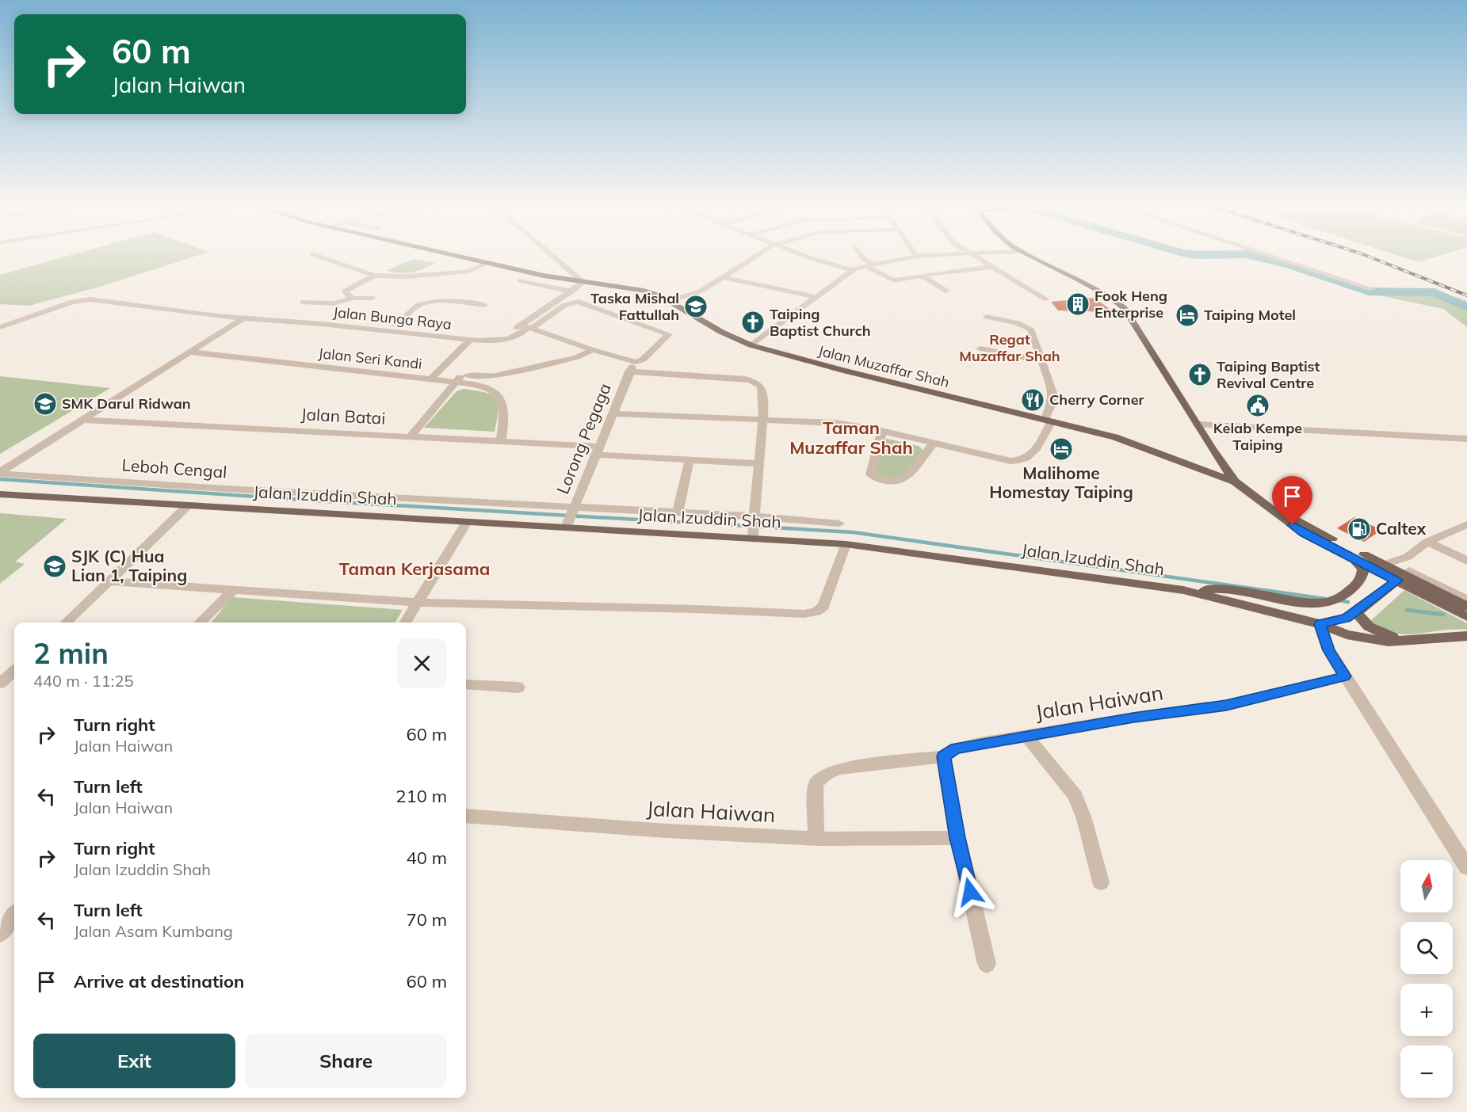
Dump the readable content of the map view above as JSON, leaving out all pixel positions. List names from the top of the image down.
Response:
{
  "streets": {
    "main road": ["Jalan Muzaffar Shah", "Jalan Izuddin Shah"],
    "street": [
      "Jalan Bunga Raya",
      "Jalan Seri Kandi",
      "Jalan Batai",
      "Lorong Pegaga",
      "Leboh Cengal",
      "Jalan Haiwan"
    ]
  },
  "crossings": [
    ["Jalan Bunga Raya", "Jalan Muzaffar Shah"],
    ["Jalan Seri Kandi", "Jalan Batai"],
    ["Jalan Batai", "Lorong Pegaga"],
    ["Lorong Pegaga", "Leboh Cengal"],
    ["Lorong Pegaga", "Jalan Izuddin Shah"],
    ["Leboh Cengal", "Jalan Izuddin Shah"]
  ],
  "districts": ["Regat Muzaffar Shah", "Taman Muzaffar Shah", "Taman Kerjasama"],
  "places": {
    "building": ["Fook Heng Enterprise"],
    "school or university": ["Taska Mishal Fattullah", "SMK Darul Ridwan", "SJK (C) Hua Lian 1, Taiping"],
    "hotel": ["Taiping Motel", "Malihome Homestay Taiping"],
    "church": ["Taiping Baptist Church", "Taiping Baptist Revival Centre"],
    "restaurant": ["Cherry Corner"],
    "public building": ["Kelab Kempe Taiping"],
    "fuel station": ["Caltex"]
  },
  "north": "top",
  "page": {
    "turn": ["60 m", "Jalan Haiwan"],
    "heading": ["2 min", "440 m · 11:25"],
    "list": [
      {
        "name": "Turn right",
        "note": "Jalan Haiwan",
        "value": "60 m"
      },
      {
        "name": "Turn left",
        "note": "Jalan Haiwan",
        "value": "210 m"
      },
      {
        "name": "Turn right",
        "note": "Jalan Izuddin Shah",
        "value": "40 m"
      },
      {
        "name": "Turn left",
        "note": "Jalan Asam Kumbang",
        "value": "70 m"
      },
      {
        "name": "Arrive at destination",
        "value": "60 m"
      }
    ],
    "map_buttons": ["+", "−"],
    "buttons": ["Exit", "Share"]
  }
}
